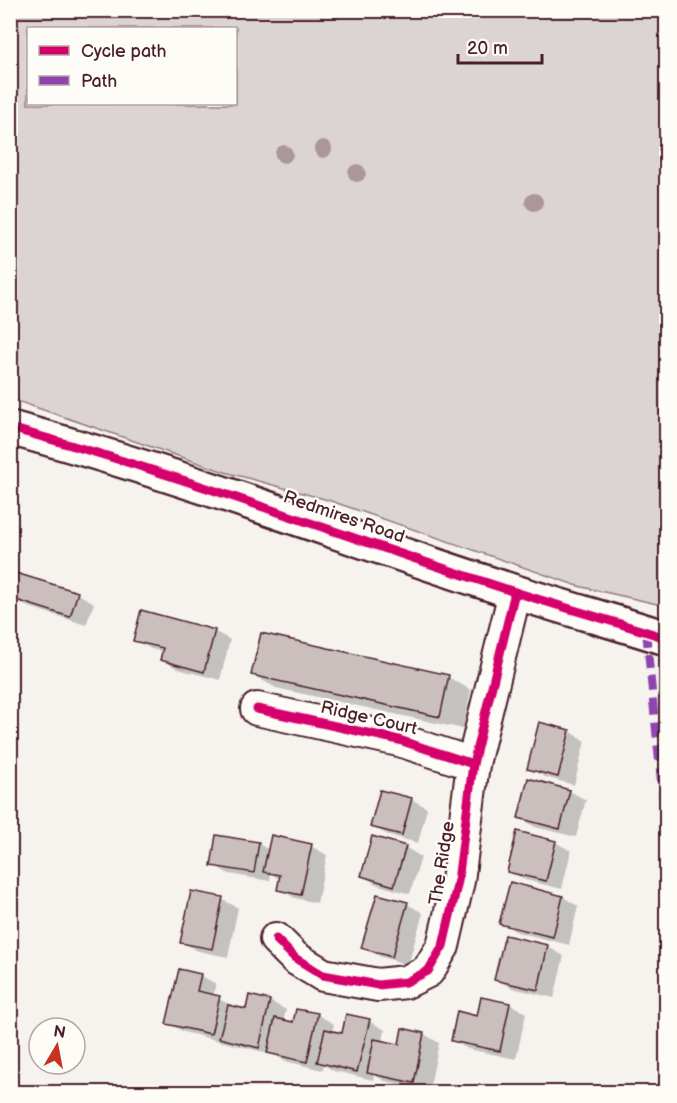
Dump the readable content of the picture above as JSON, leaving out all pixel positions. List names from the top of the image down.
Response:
{
  "streets": {
    "street": ["Redmires Road", "Ridge Court", "The Ridge"]
  },
  "crossings": [
    ["Redmires Road", "The Ridge"],
    ["Ridge Court", "The Ridge"]
  ],
  "legend": ["Cycle path", "Path"],
  "scale_bar": "20 m",
  "north": "top"
}
